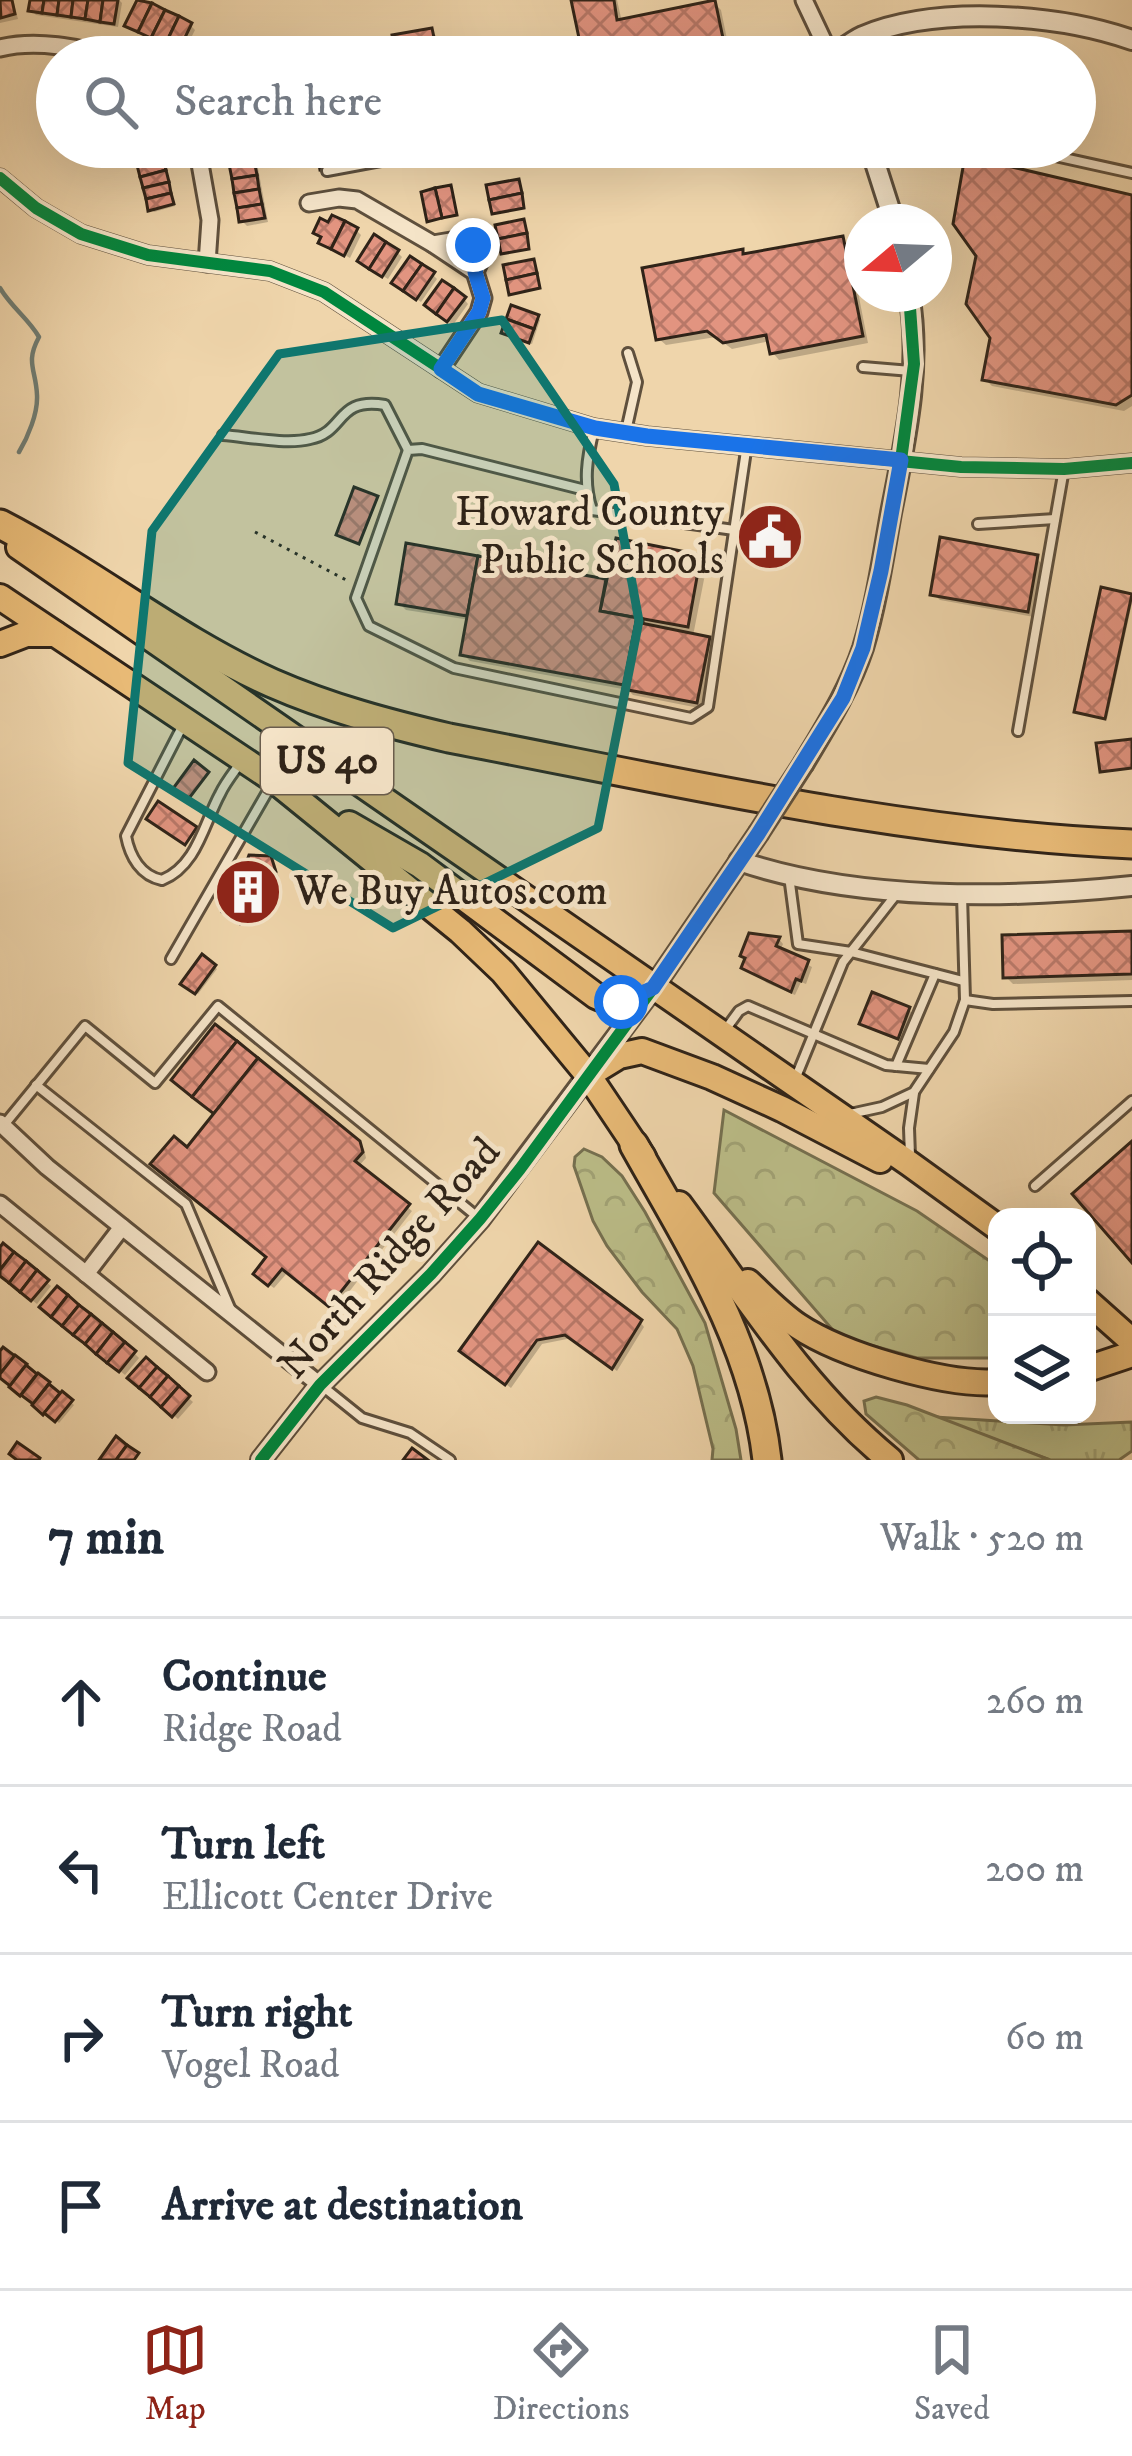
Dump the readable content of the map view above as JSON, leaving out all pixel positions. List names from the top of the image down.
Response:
{
  "streets": {
    "main road": ["US 40"],
    "street": ["North Ridge Road"]
  },
  "crossings": [
    ["US 40", "North Ridge Road"]
  ],
  "places": {
    "public building": ["Howard County Public Schools"],
    "building": ["We Buy Autos.com"]
  },
  "north": "left",
  "page": {
    "search": "Search here",
    "heading": ["7 min", "Walk · 520 m"],
    "list": [
      ["Continue", "Ridge Road", "260 m"],
      ["Turn left", "Ellicott Center Drive", "200 m"],
      ["Turn right", "Vogel Road", "60 m"],
      "Arrive at destination"
    ],
    "nav": ["Map", "Directions", "Saved"]
  }
}
